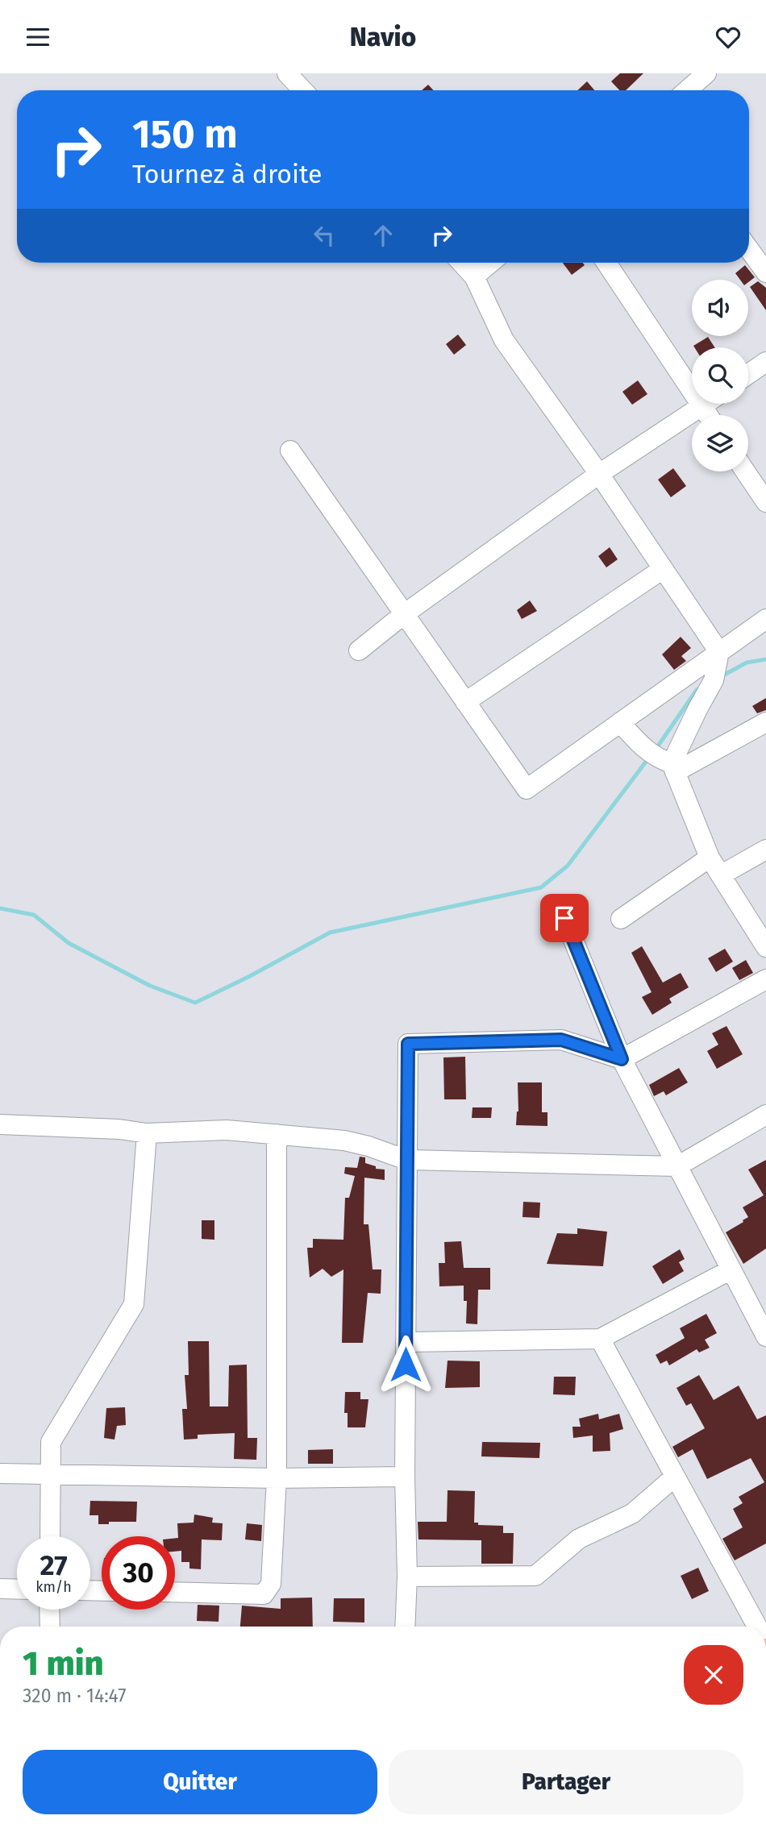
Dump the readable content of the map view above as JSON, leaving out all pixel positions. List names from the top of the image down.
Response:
{
  "page": {
    "header": "Navio",
    "turn": ["150 m", "Tournez à droite"],
    "speed": "27 km/h",
    "limit": "30",
    "heading": ["1 min", "320 m · 14:47"],
    "buttons": ["Quitter", "Partager"]
  }
}
